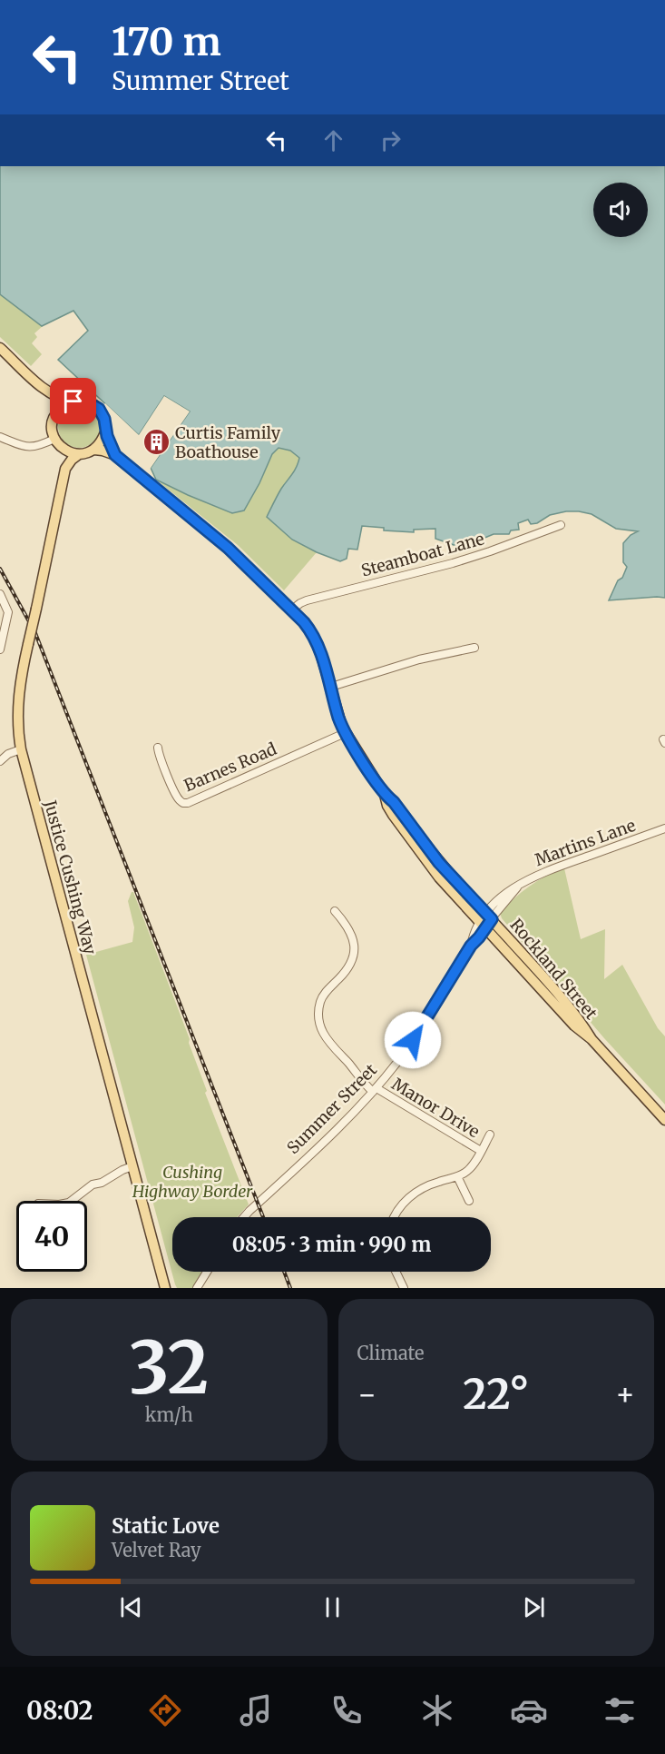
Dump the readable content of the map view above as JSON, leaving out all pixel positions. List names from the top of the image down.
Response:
{
  "streets": {
    "main road": ["Justice Cushing Way", "Rockland Street"],
    "street": [
      "Steamboat Lane",
      "Barnes Road",
      "Martins Lane",
      "Manor Drive",
      "Summer Street"
    ]
  },
  "crossings": [
    ["Martins Lane", "Rockland Street"],
    ["Martins Lane", "Summer Street"],
    ["Rockland Street", "Summer Street"],
    ["Manor Drive", "Summer Street"]
  ],
  "parks": ["Cushing Highway Border"],
  "places": {
    "building": ["Curtis Family Boathouse"]
  },
  "page": {
    "turn": ["170 m", "Summer Street"],
    "limit": "40",
    "trip": "08:05 · 3 min · 990 m",
    "tile": [
      ["32", "km/h"],
      "Climate"
    ],
    "heat": ["−", "22°", "+"],
    "song": ["Static Love", "Velvet Ray"],
    "tabs": "08:02"
  }
}
